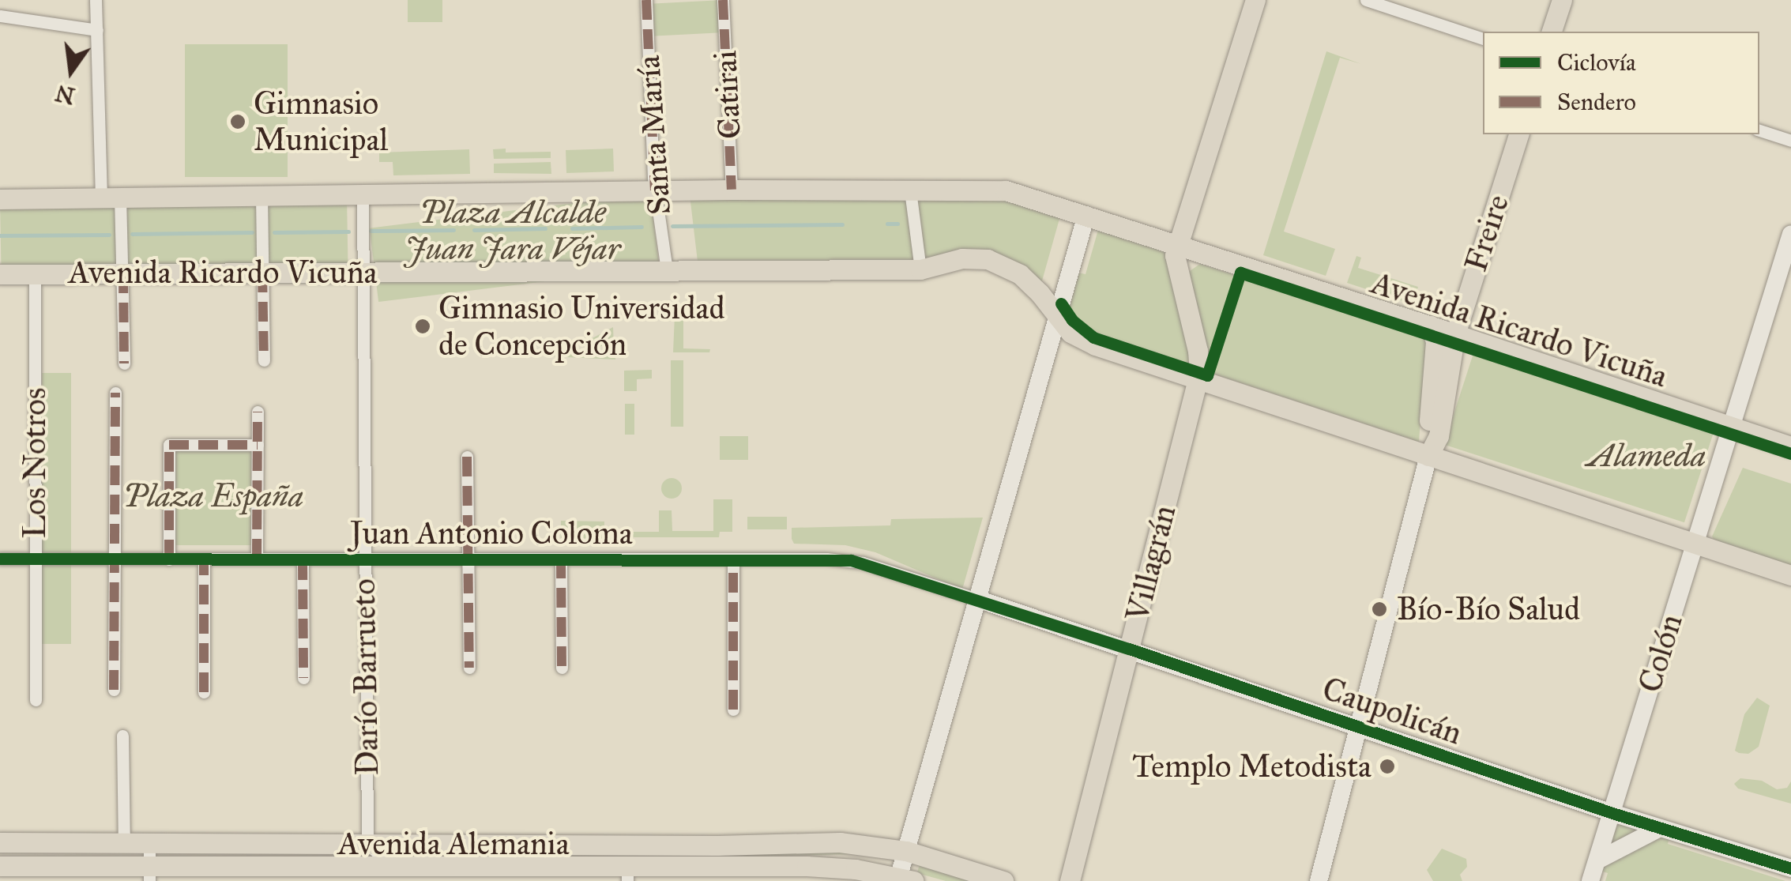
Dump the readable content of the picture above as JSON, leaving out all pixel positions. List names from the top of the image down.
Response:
{
  "streets": {
    "main road": [
      "Freire",
      "Avenida Ricardo Vicuña",
      "Villagrán",
      "Avenida Alemania"
    ],
    "street": [
      "Catirai",
      "Santa María",
      "Los Notros",
      "Juan Antonio Coloma",
      "Colón",
      "Darío Barrueto",
      "Caupolicán"
    ]
  },
  "crossings": [
    ["Catirai", "Avenida Ricardo Vicuña"],
    ["Santa María", "Avenida Ricardo Vicuña"],
    ["Freire", "Avenida Ricardo Vicuña"],
    ["Avenida Ricardo Vicuña", "Los Notros"],
    ["Avenida Ricardo Vicuña", "Villagrán"],
    ["Avenida Ricardo Vicuña", "Colón"],
    ["Avenida Ricardo Vicuña", "Darío Barrueto"],
    ["Los Notros", "Juan Antonio Coloma"],
    ["Juan Antonio Coloma", "Darío Barrueto"],
    ["Juan Antonio Coloma", "Caupolicán"],
    ["Villagrán", "Caupolicán"],
    ["Colón", "Caupolicán"],
    ["Darío Barrueto", "Avenida Alemania"]
  ],
  "parks": ["Plaza Alcalde Juan Jara Véjar", "Alameda", "Plaza España"],
  "places": [
    "Gimnasio Municipal",
    "Gimnasio Universidad de Concepción",
    "Bío-Bío Salud",
    "Templo Metodista"
  ],
  "legend": ["Ciclovía", "Sendero"],
  "north": "bottom"
}
